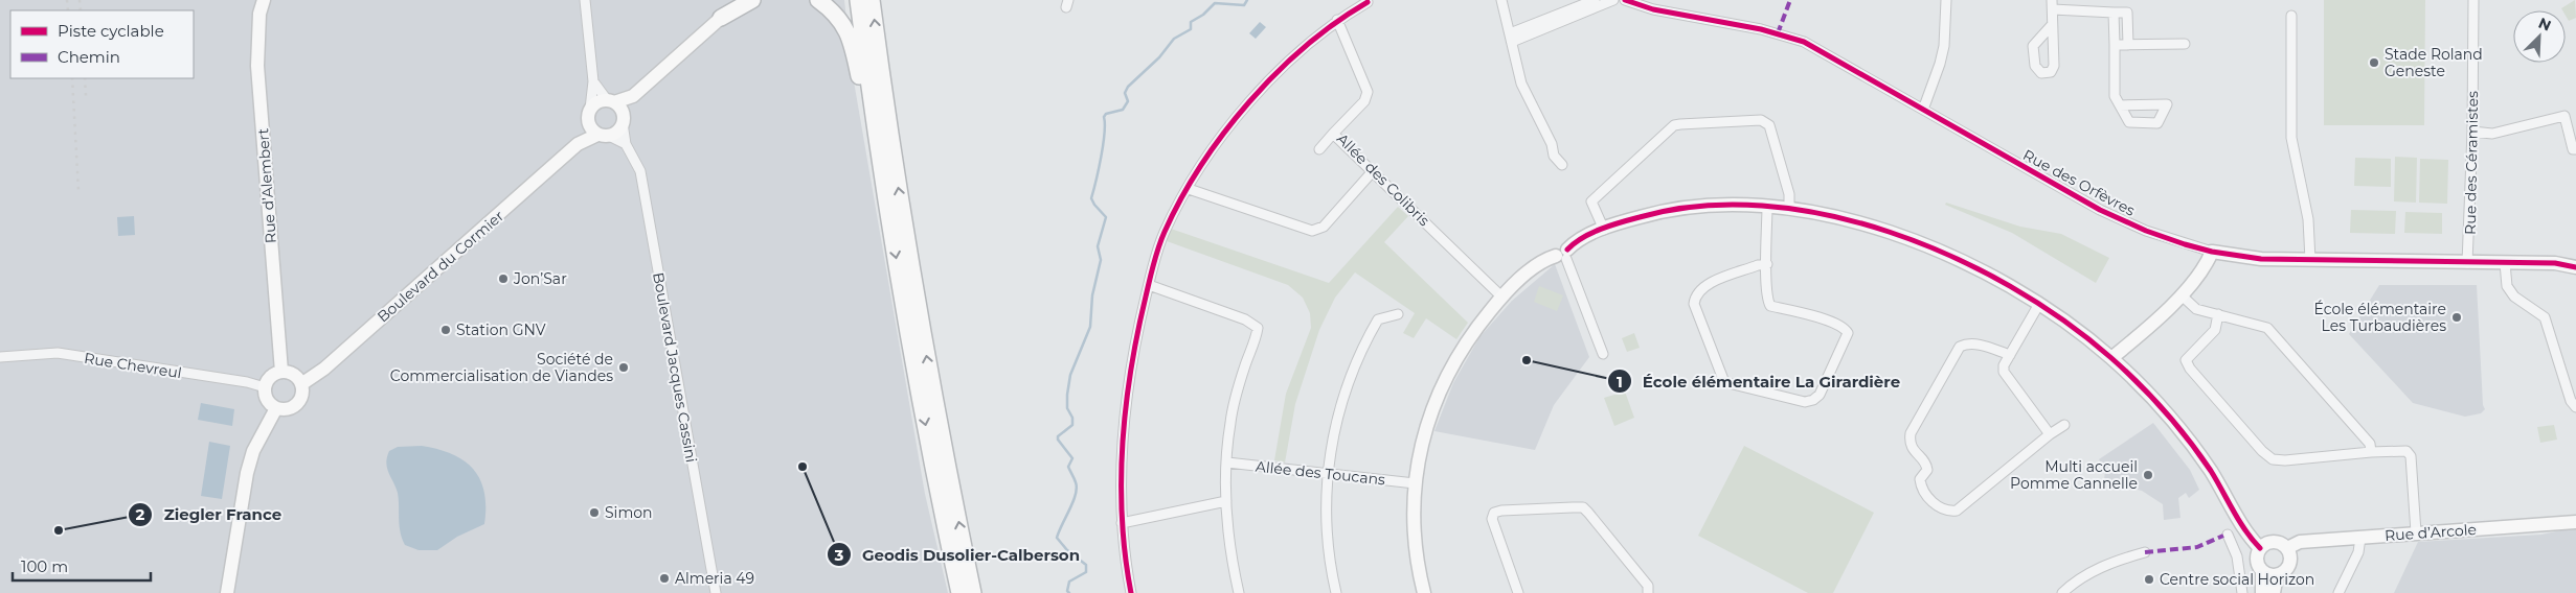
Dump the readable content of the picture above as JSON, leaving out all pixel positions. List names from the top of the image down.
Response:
{
  "streets": {
    "street": [
      "Rue des Céramistes",
      "Allée des Colibris",
      "Rue des Orfèvres",
      "Rue d’Alembert",
      "Boulevard du Cormier",
      "Rue Chevreul",
      "Boulevard Jacques Cassini",
      "Allée des Toucans",
      "Rue d’Arcole"
    ]
  },
  "crossings": [
    ["Rue des Céramistes", "Rue des Orfèvres"],
    ["Rue d’Alembert", "Boulevard du Cormier"],
    ["Rue d’Alembert", "Rue Chevreul"],
    ["Boulevard du Cormier", "Rue Chevreul"],
    ["Boulevard du Cormier", "Boulevard Jacques Cassini"]
  ],
  "places": [
    "Stade Roland Geneste",
    "Jon’Sar",
    "École élémentaire Les Turbaudières",
    "Station GNV",
    "École élémentaire La Girardière",
    "Société de Commercialisation de Viandes",
    "Geodis Dusolier-Calberson",
    "Multi accueil Pomme Cannelle",
    "Simon",
    "Ziegler France",
    "Almeria 49",
    "Centre social Horizon"
  ],
  "legend": ["Piste cyclable", "Chemin"],
  "scale_bar": "100 m",
  "north": "top right"
}
